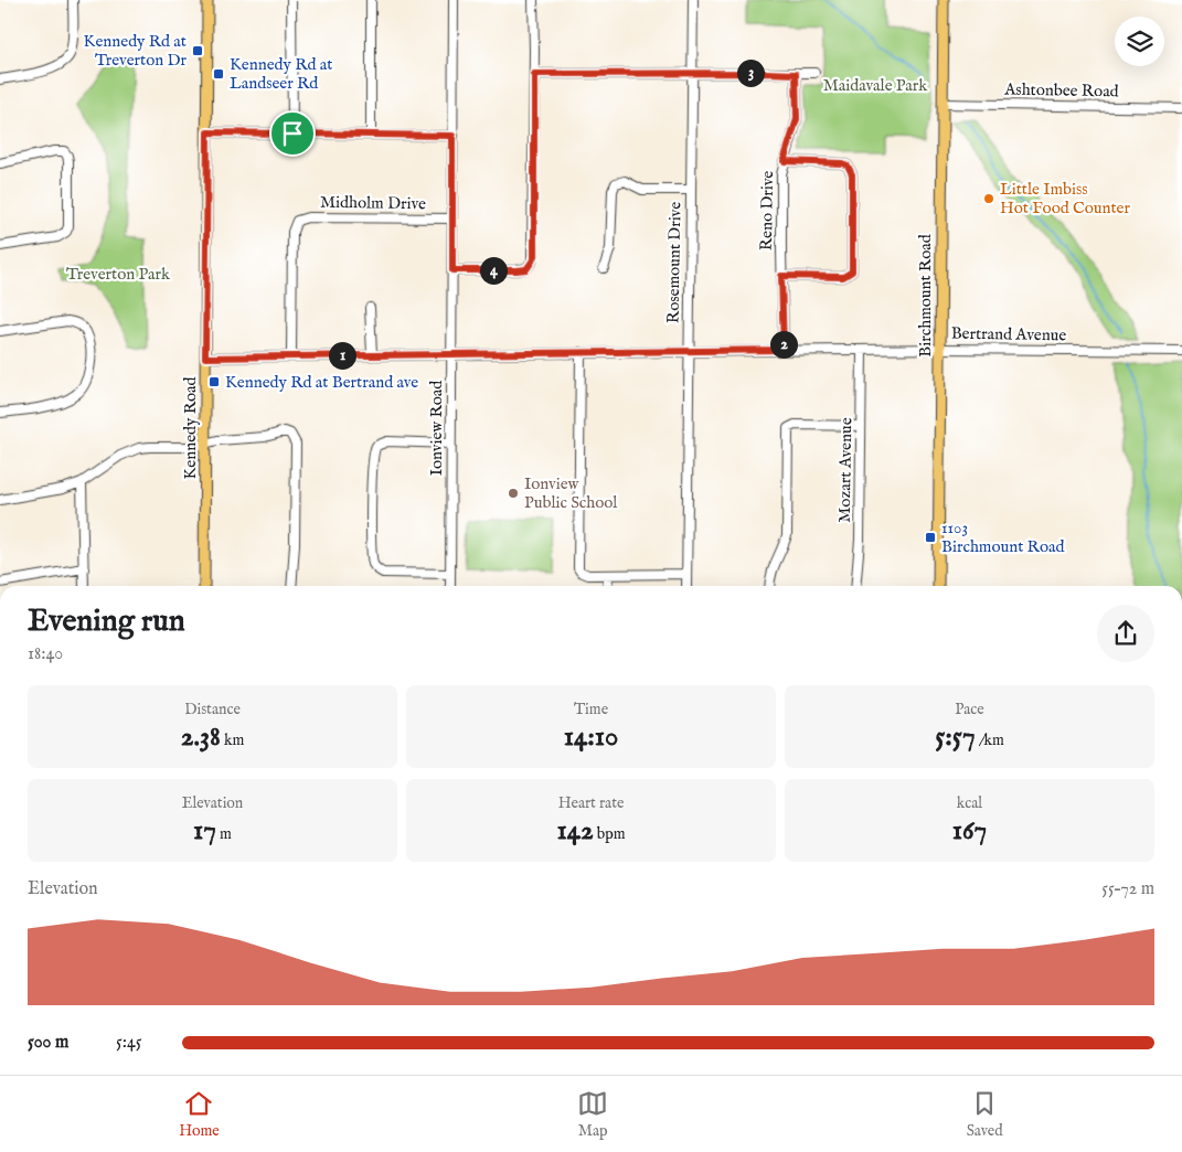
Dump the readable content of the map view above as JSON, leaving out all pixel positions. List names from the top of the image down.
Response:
{
  "streets": {
    "main road": ["Birchmount Road", "Kennedy Road"],
    "street": [
      "Ashtonbee Road",
      "Midholm Drive",
      "Reno Drive",
      "Rosemount Drive",
      "Bertrand Avenue",
      "Ionview Road",
      "Mozart Avenue"
    ]
  },
  "crossings": [
    ["Ashtonbee Road", "Birchmount Road"],
    ["Midholm Drive", "Bertrand Avenue"],
    ["Midholm Drive", "Ionview Road"],
    ["Reno Drive", "Bertrand Avenue"],
    ["Rosemount Drive", "Bertrand Avenue"],
    ["Birchmount Road", "Bertrand Avenue"],
    ["Bertrand Avenue", "Kennedy Road"],
    ["Bertrand Avenue", "Ionview Road"],
    ["Bertrand Avenue", "Mozart Avenue"]
  ],
  "parks": ["Maidavale Park", "Treverton Park"],
  "places": {
    "transit": [
      "Kennedy Rd at Treverton Dr",
      "Kennedy Rd at Landseer Rd",
      "Kennedy Rd at Bertrand ave",
      "1103 Birchmount Road"
    ],
    "other": ["Little Imbiss Hot Food Counter", "Ionview Public School"]
  },
  "page": {
    "pins": [
      "3",
      "4",
      "2",
      "1"
    ],
    "heading": ["Evening run", "18:40"],
    "stats": [
      ["Distance", "2.38 km"],
      ["Time", "14:10"],
      ["Pace", "5:57 /km"],
      ["Elevation", "17 m"],
      ["Heart rate", "142 bpm"],
      ["kcal", "167"]
    ],
    "chart": ["Elevation", "55–72 m"],
    "list": [
      {
        "name": "500 m",
        "note": "5:45"
      }
    ],
    "tabs": ["Home", "Map", "Saved"]
  }
}
